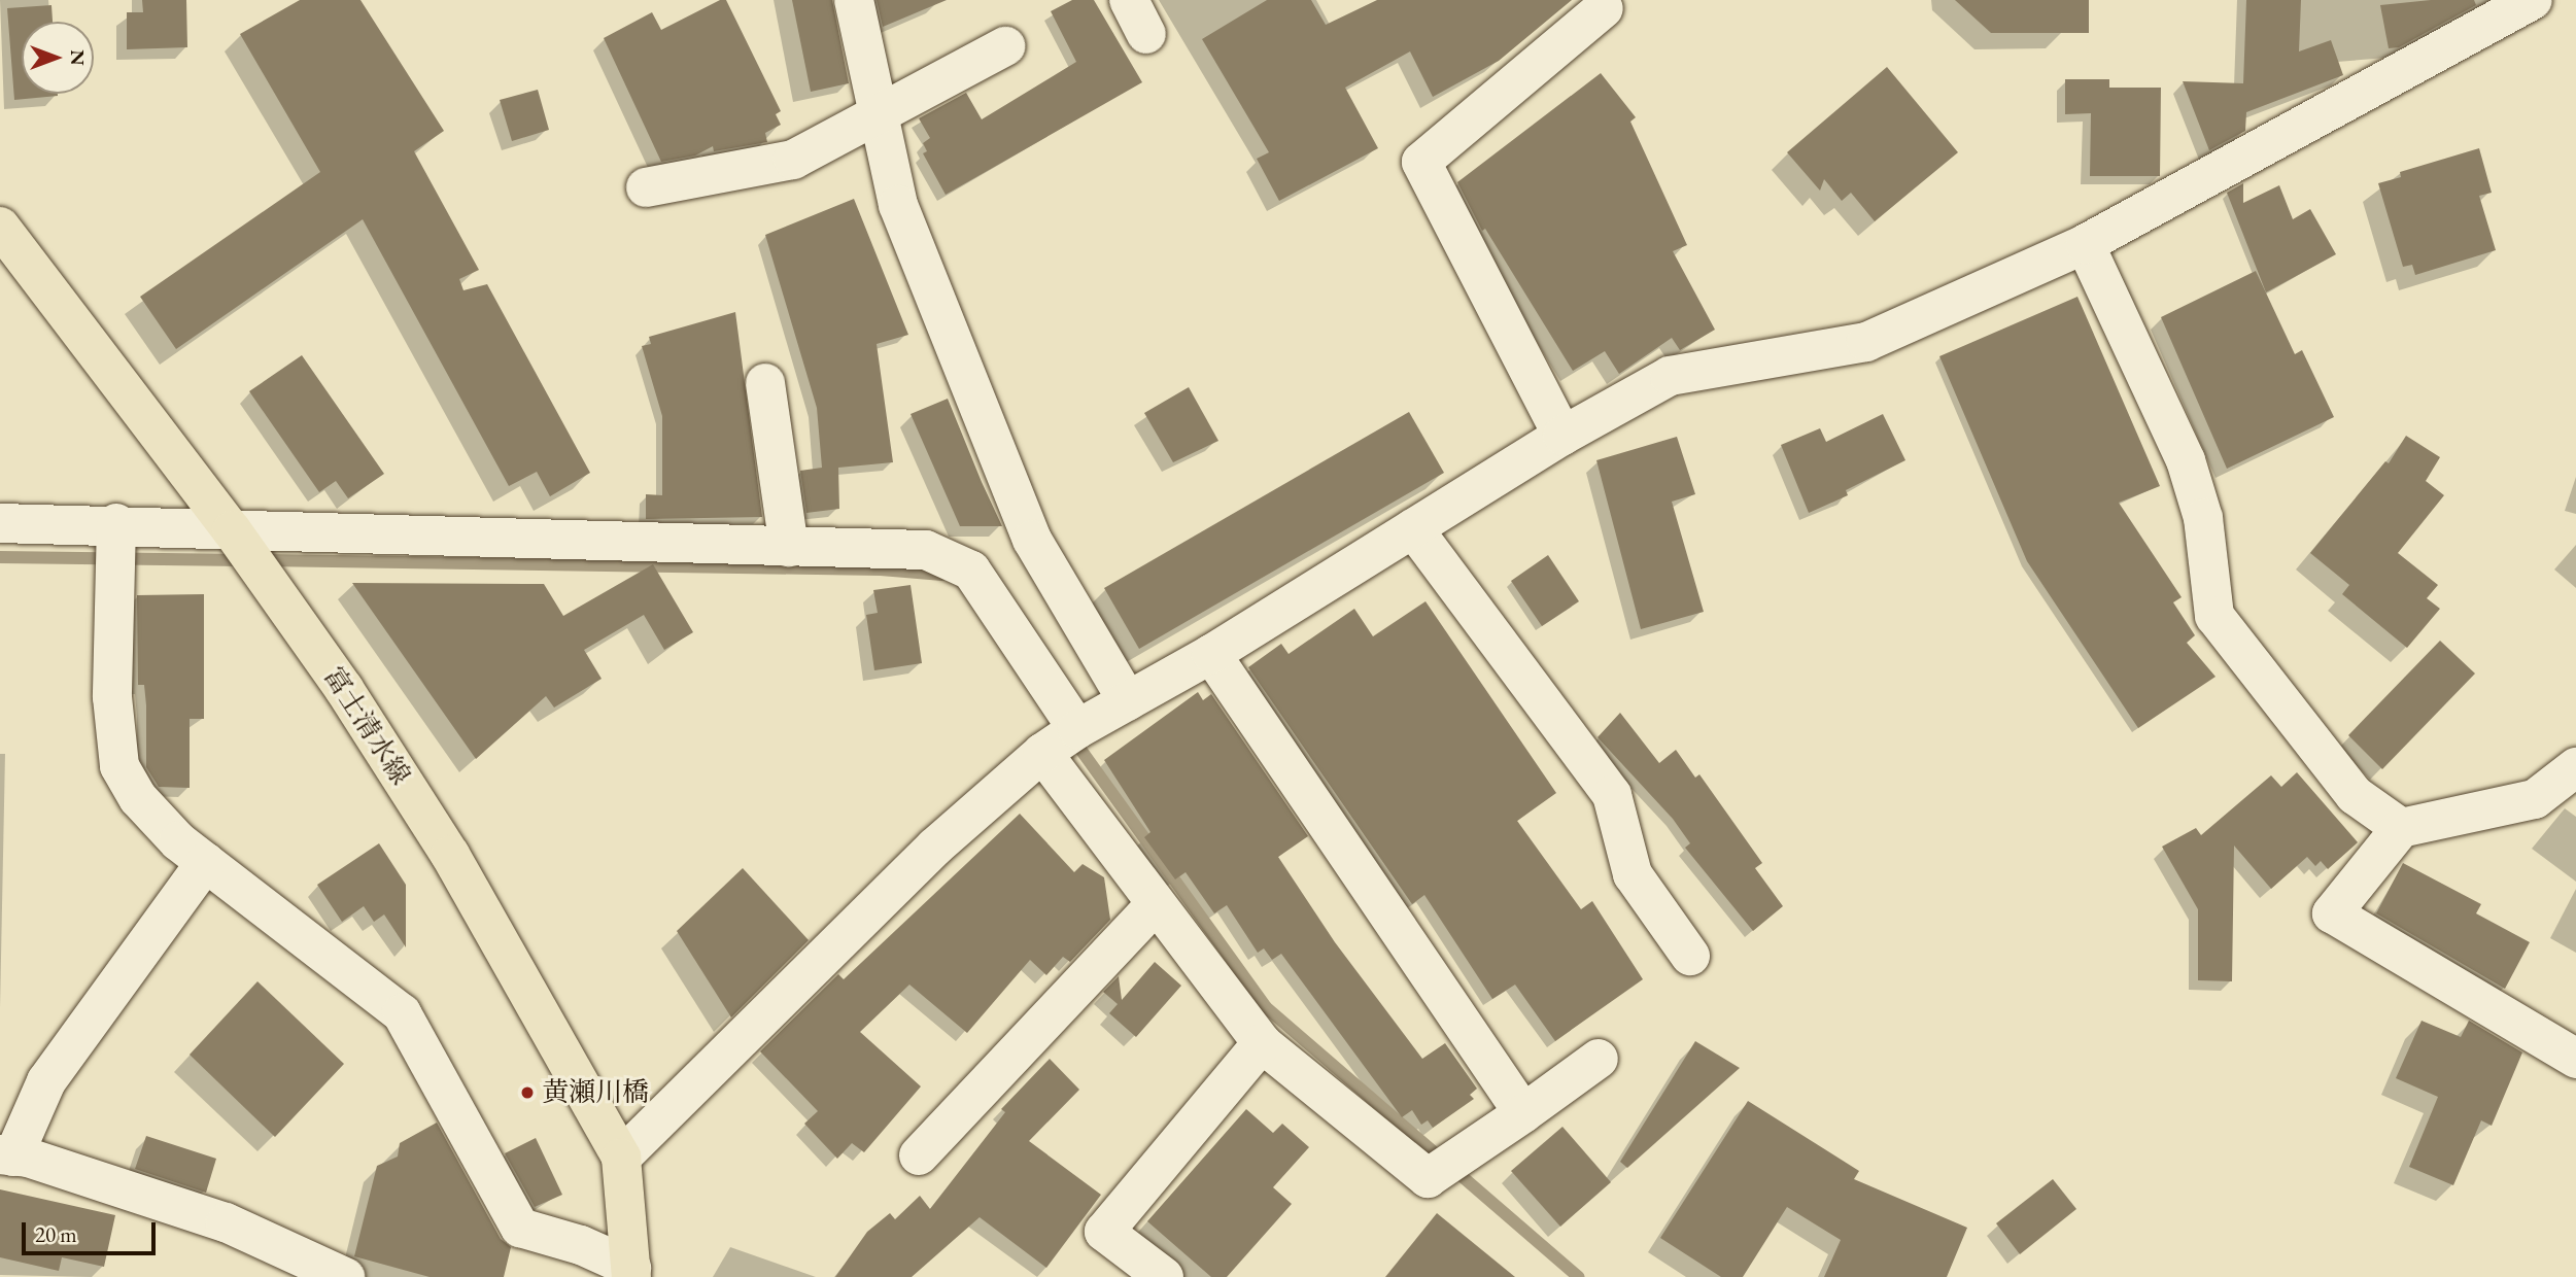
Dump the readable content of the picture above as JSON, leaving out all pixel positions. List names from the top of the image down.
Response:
{
  "streets": {
    "main road": ["富士清水線"]
  },
  "places": ["黄瀬川橋"],
  "scale_bar": "20 m",
  "north": "right"
}
